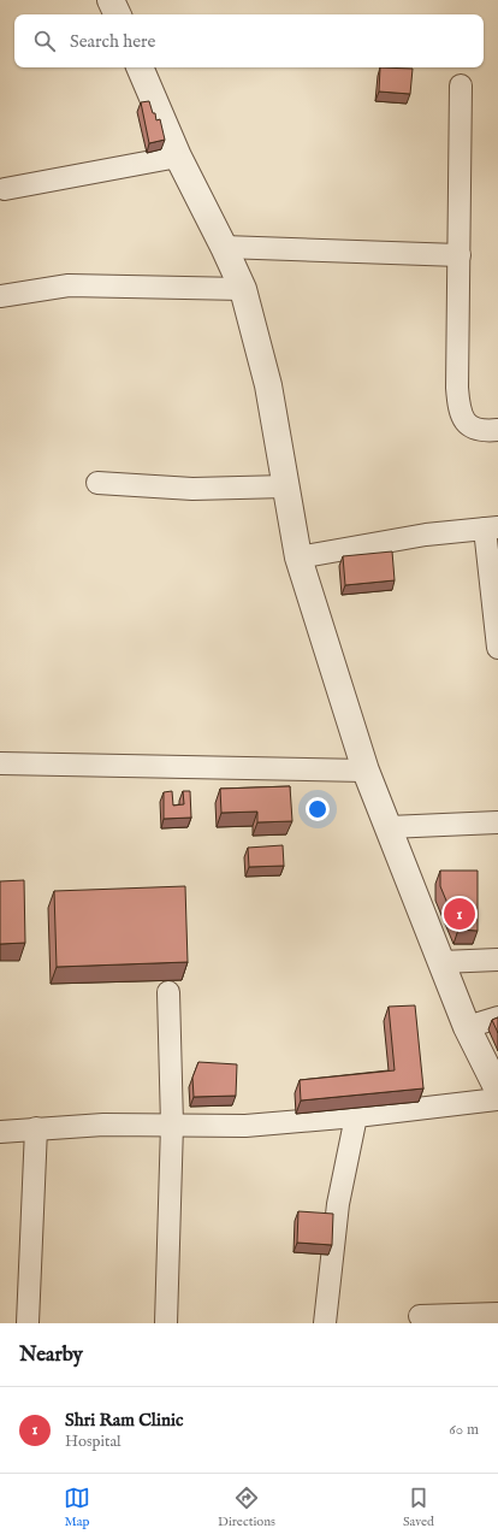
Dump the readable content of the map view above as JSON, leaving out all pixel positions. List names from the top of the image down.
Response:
{
  "page": {
    "search": "Search here",
    "pins": "1",
    "heading": "Nearby",
    "list": [
      {
        "mark": "1",
        "name": "Shri Ram Clinic",
        "note": "Hospital",
        "value": "60 m"
      }
    ],
    "nav": ["Map", "Directions", "Saved"]
  }
}
